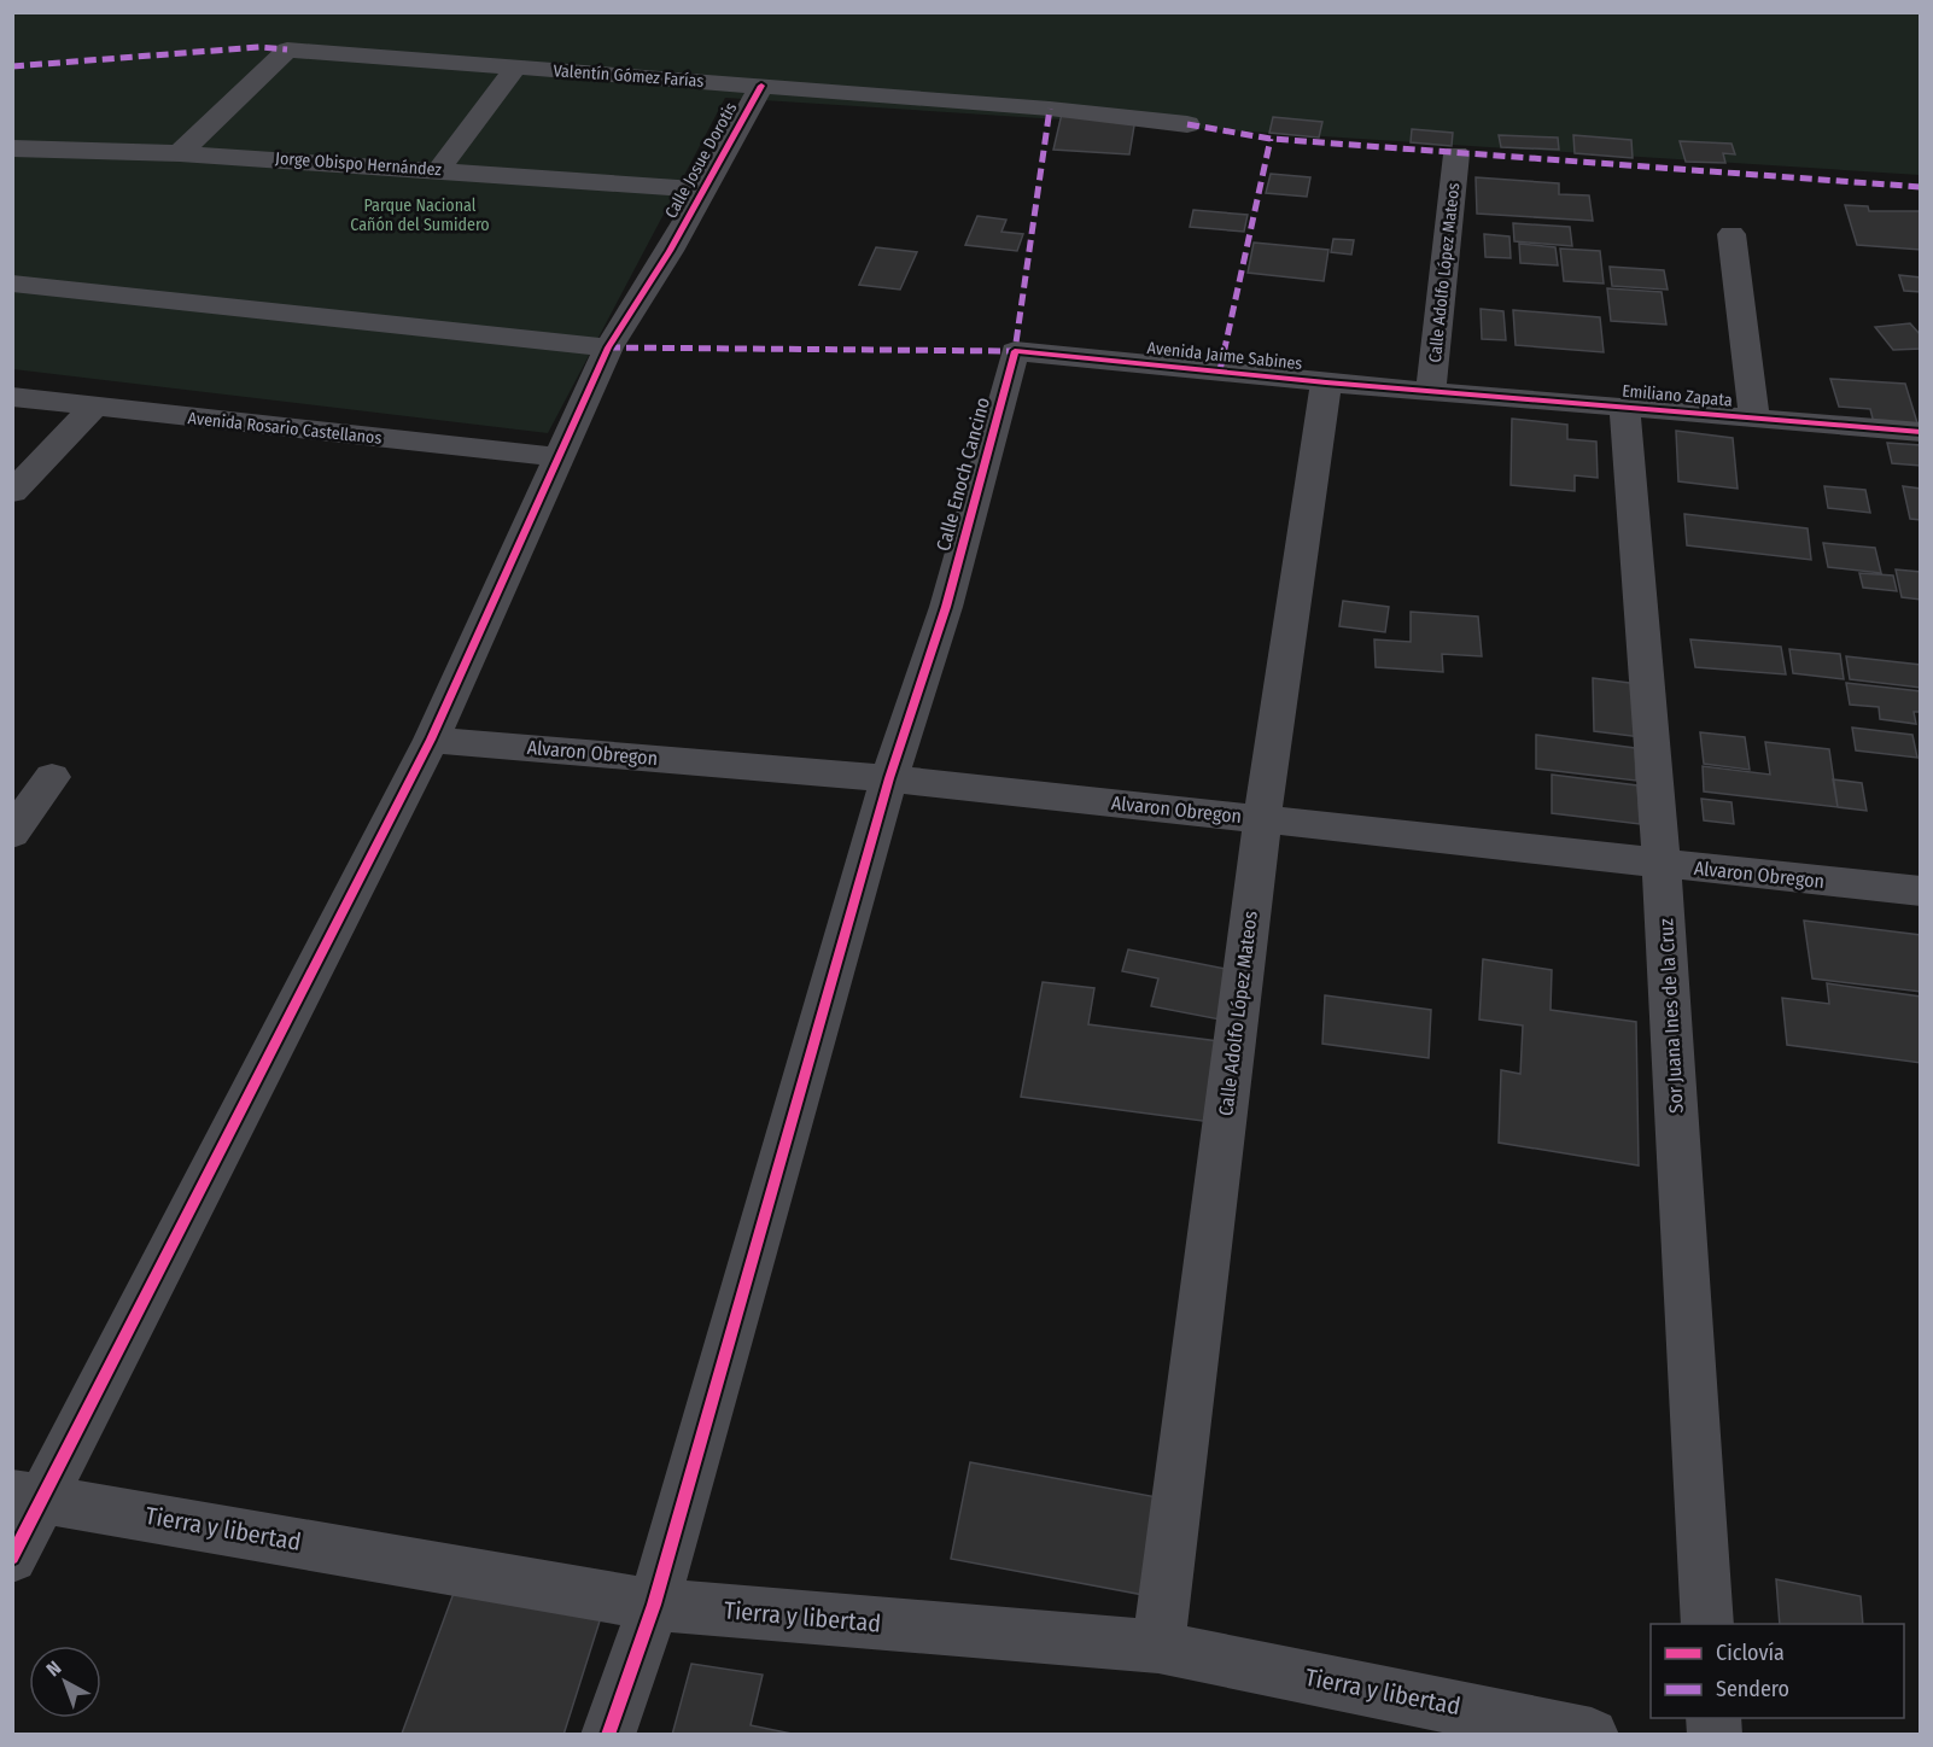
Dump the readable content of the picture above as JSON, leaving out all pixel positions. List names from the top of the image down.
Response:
{
  "streets": {
    "street": [
      "Valentín Gómez Farías",
      "Calle Josue Dorotis",
      "Jorge Obispo Hernández",
      "Calle Adolfo López Mateos",
      "Avenida Jaime Sabines",
      "Emiliano Zapata",
      "Avenida Rosario Castellanos",
      "Calle Enoch Cancino",
      "Alvaron Obregon",
      "Sor Juana Ines de la Cruz",
      "Tierra y libertad"
    ]
  },
  "crossings": [
    ["Valentín Gómez Farías", "Calle Josue Dorotis"],
    ["Valentín Gómez Farías", "Jorge Obispo Hernández"],
    ["Calle Josue Dorotis", "Jorge Obispo Hernández"],
    ["Calle Josue Dorotis", "Avenida Rosario Castellanos"],
    ["Calle Josue Dorotis", "Alvaron Obregon"],
    ["Calle Josue Dorotis", "Tierra y libertad"],
    ["Calle Adolfo López Mateos", "Avenida Jaime Sabines"],
    ["Calle Adolfo López Mateos", "Emiliano Zapata"],
    ["Calle Adolfo López Mateos", "Alvaron Obregon"],
    ["Calle Adolfo López Mateos", "Tierra y libertad"],
    ["Avenida Jaime Sabines", "Emiliano Zapata"],
    ["Avenida Jaime Sabines", "Calle Enoch Cancino"],
    ["Emiliano Zapata", "Sor Juana Ines de la Cruz"],
    ["Calle Enoch Cancino", "Alvaron Obregon"],
    ["Calle Enoch Cancino", "Tierra y libertad"],
    ["Alvaron Obregon", "Sor Juana Ines de la Cruz"]
  ],
  "parks": ["Parque Nacional Cañón del Sumidero"],
  "legend": ["Ciclovía", "Sendero"],
  "north": "top left"
}
